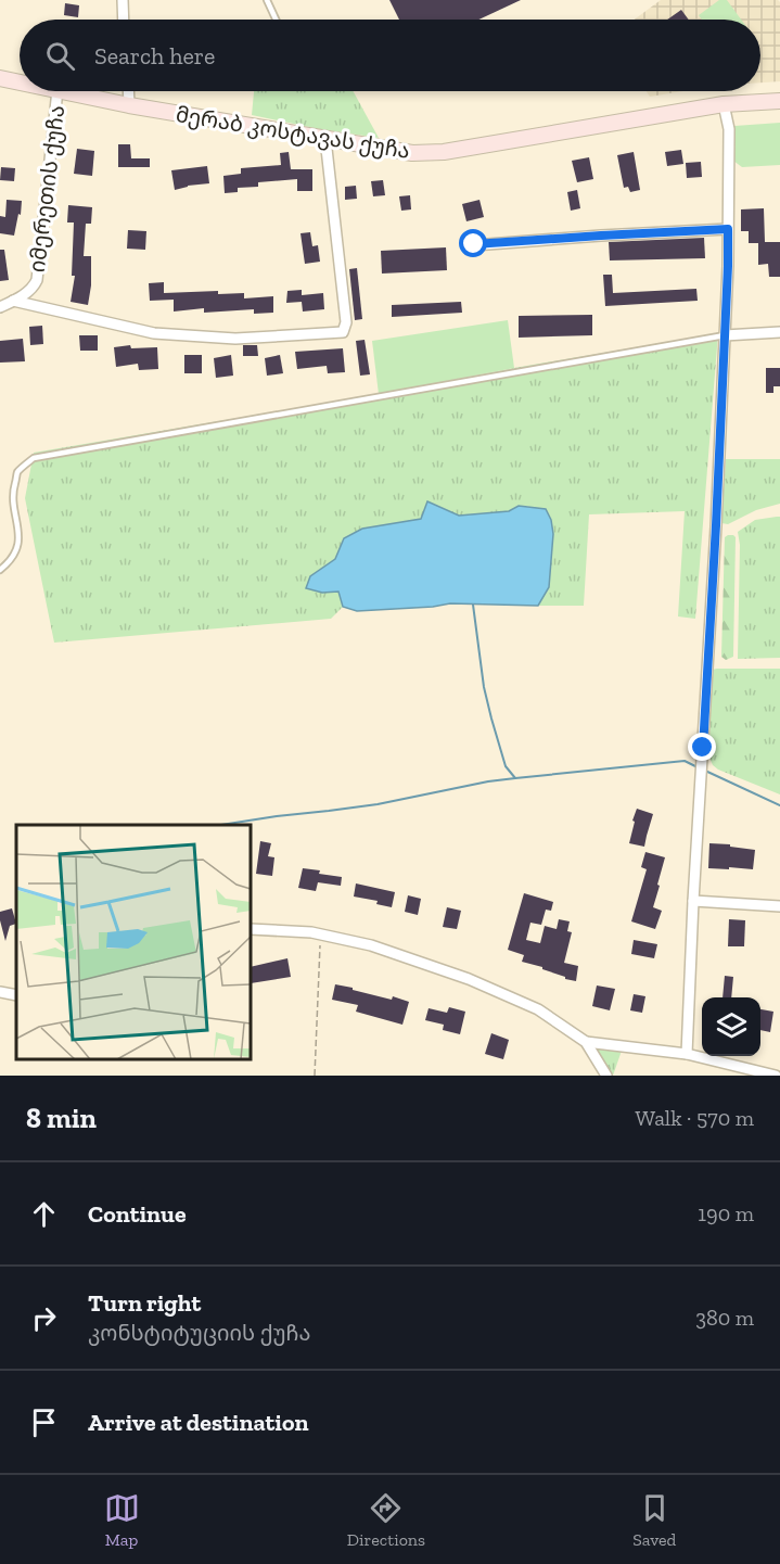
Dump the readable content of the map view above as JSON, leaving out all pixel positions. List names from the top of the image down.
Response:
{
  "streets": {
    "main road": ["მერაბ კოსტავას ქუჩა"],
    "street": ["იმერეთის ქუჩა"]
  },
  "page": {
    "search": "Search here",
    "heading": ["8 min", "Walk · 570 m"],
    "list": [
      ["Continue", "190 m"],
      ["Turn right", "კონსტიტუციის ქუჩა", "380 m"],
      "Arrive at destination"
    ],
    "nav": ["Map", "Directions", "Saved"]
  }
}
